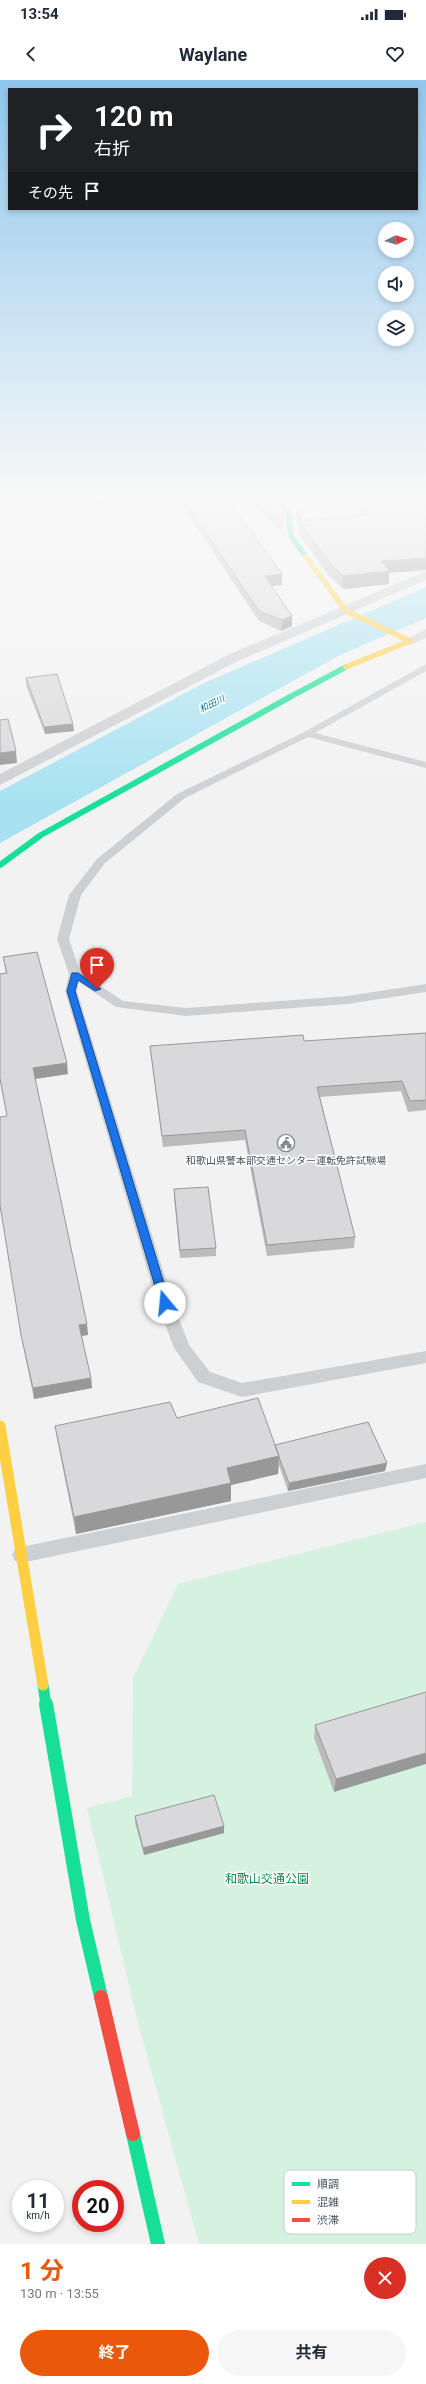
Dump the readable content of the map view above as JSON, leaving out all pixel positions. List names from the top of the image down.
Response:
{
  "water": ["和田川"],
  "parks": ["和歌山交通公園"],
  "places": {
    "public building": ["和歌山県警本部交通センター運転免許試験場"]
  },
  "legend": ["順調", "混雑", "渋滞"],
  "north": "right",
  "page": {
    "status": "13:54",
    "header": "Waylane",
    "turn": ["120 m", "右折"],
    "then": "その先",
    "speed": "11 km/h",
    "limit": "20",
    "heading": ["1 分", "130 m · 13:55"],
    "buttons": ["終了", "共有"]
  }
}
